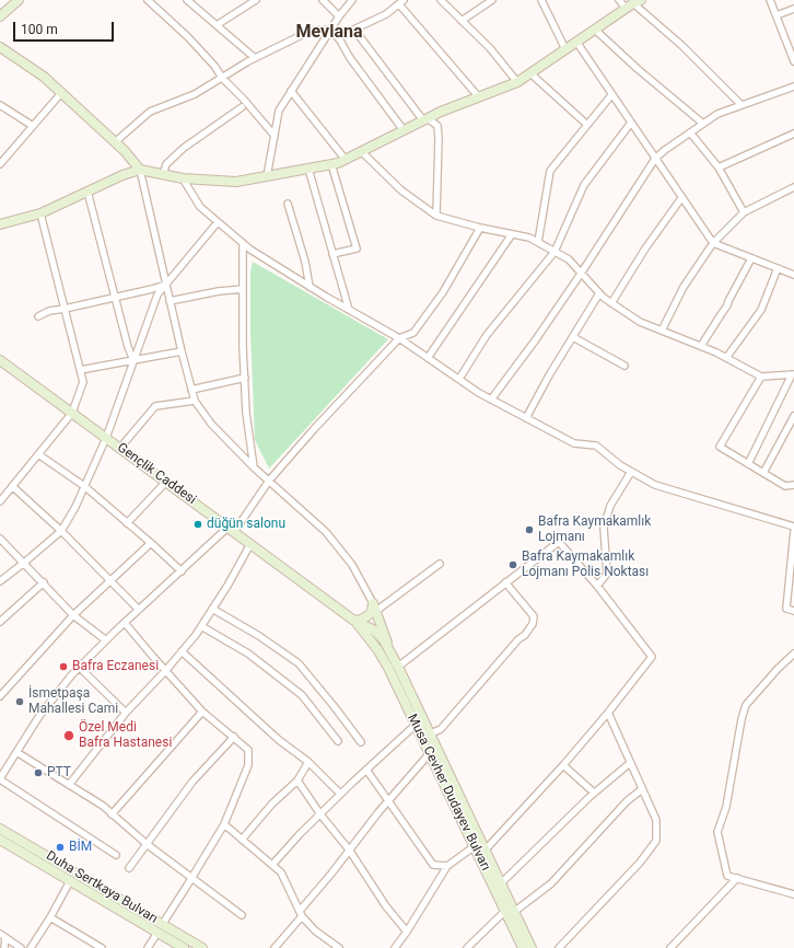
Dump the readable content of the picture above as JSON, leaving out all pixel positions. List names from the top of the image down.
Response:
{
  "streets": {
    "main road": ["Gençlik Caddesi", "Musa Cevher Dudayev Bulvarı", "Duha Sertkaya Bulvarı"]
  },
  "crossings": [
    ["Gençlik Caddesi", "Musa Cevher Dudayev Bulvarı"]
  ],
  "districts": ["Mevlana"],
  "places": [
    "düğün salonu",
    "Bafra Kaymakamlık Lojmanı",
    "Bafra Kaymakamlık Lojmanı Polis Noktası",
    "Bafra Eczanesi",
    "İsmetpaşa Mahallesi Cami",
    "Özel Medi Bafra Hastanesi",
    "PTT",
    "BİM"
  ],
  "scale_bar": "100 m"
}
